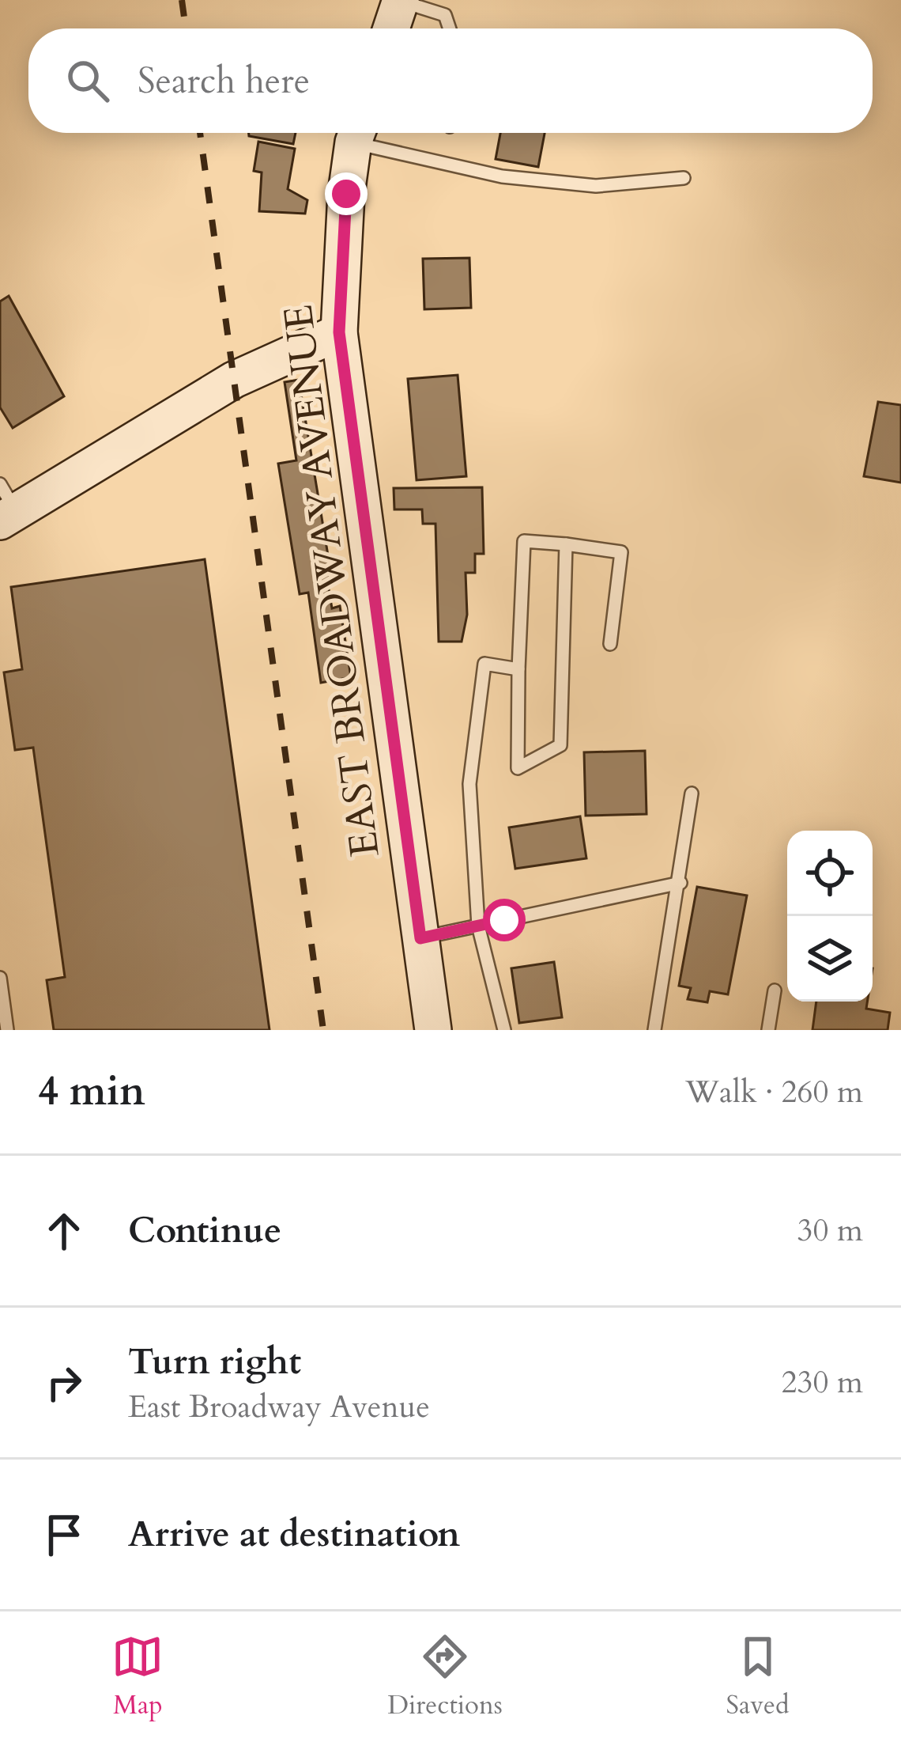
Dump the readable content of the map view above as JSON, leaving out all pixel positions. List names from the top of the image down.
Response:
{
  "streets": {
    "main road": ["EAST BROADWAY AVENUE"]
  },
  "page": {
    "search": "Search here",
    "heading": ["4 min", "Walk · 260 m"],
    "list": [
      ["Continue", "30 m"],
      ["Turn right", "East Broadway Avenue", "230 m"],
      "Arrive at destination"
    ],
    "nav": ["Map", "Directions", "Saved"]
  }
}
